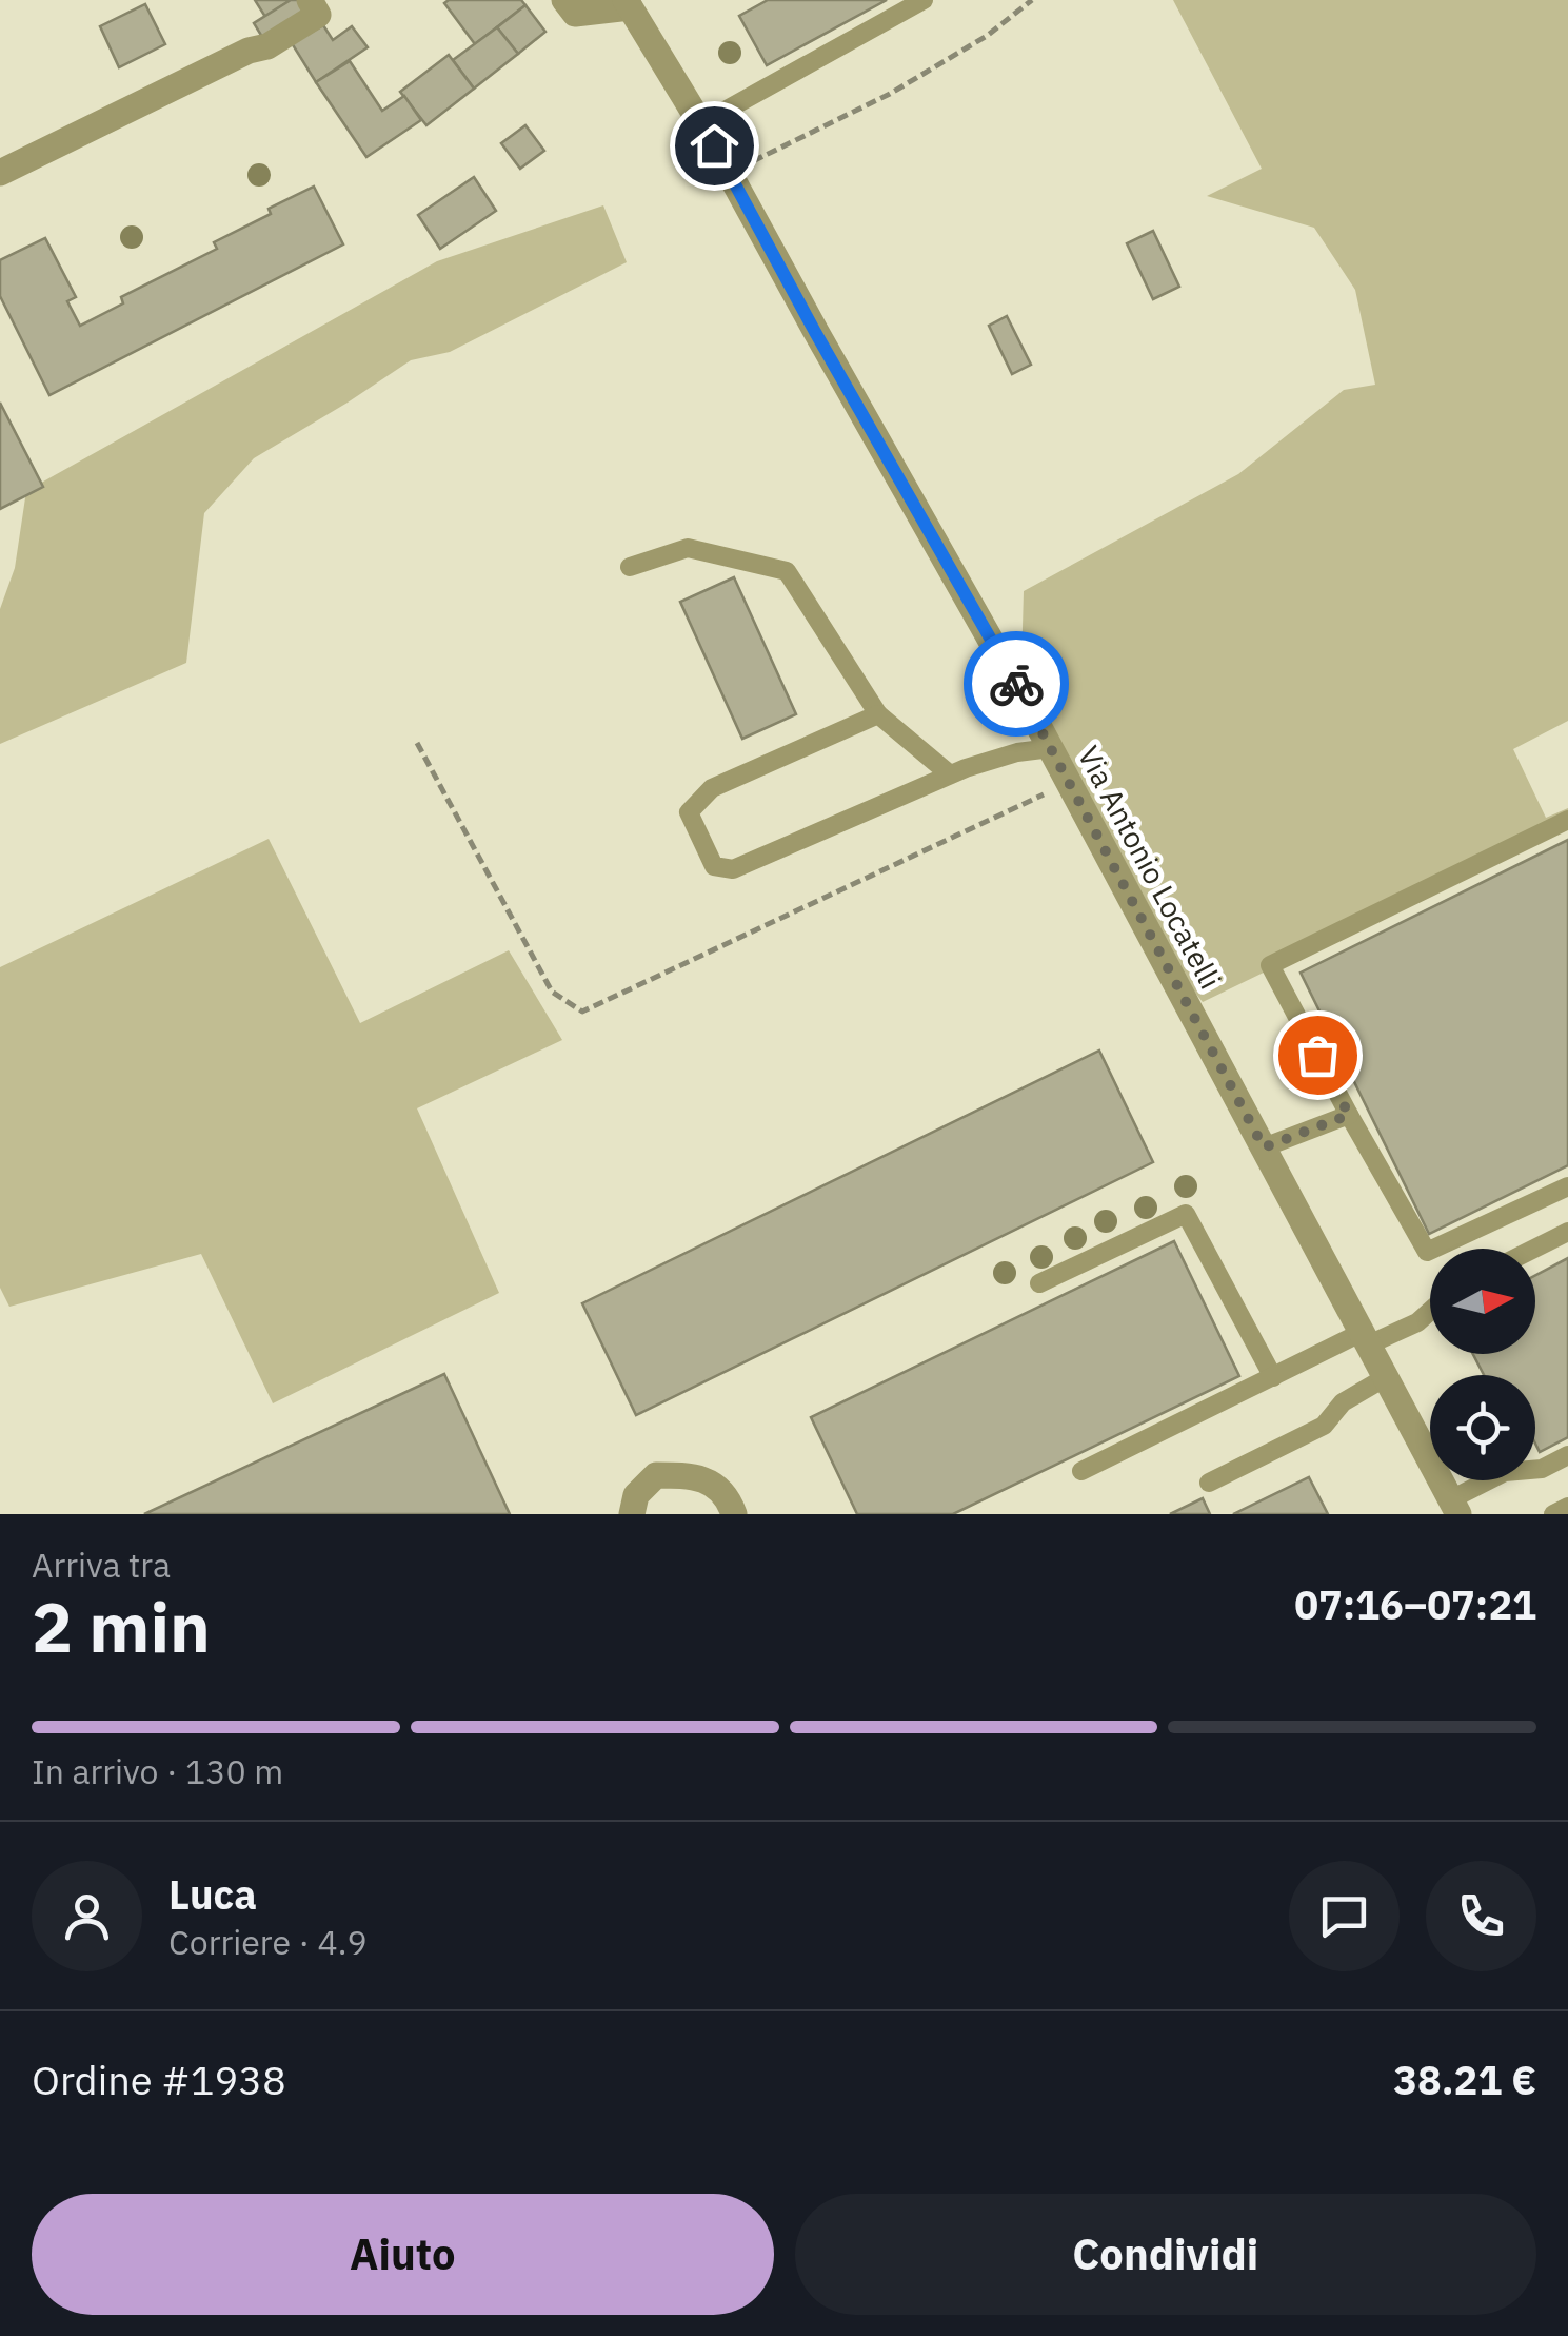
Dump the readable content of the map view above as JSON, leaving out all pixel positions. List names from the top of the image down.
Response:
{
  "streets": {
    "street": ["Via Antonio Locatelli"]
  },
  "north": "right",
  "page": {
    "heading": ["2 min", "Arriva tra", "07:16–07:21"],
    "panel": [
      "Luca",
      "Corriere · 4.9",
      "Ordine #1938",
      "38.21 €"
    ],
    "bar": "In arrivo · 130 m",
    "buttons": ["Aiuto", "Condividi"]
  }
}
